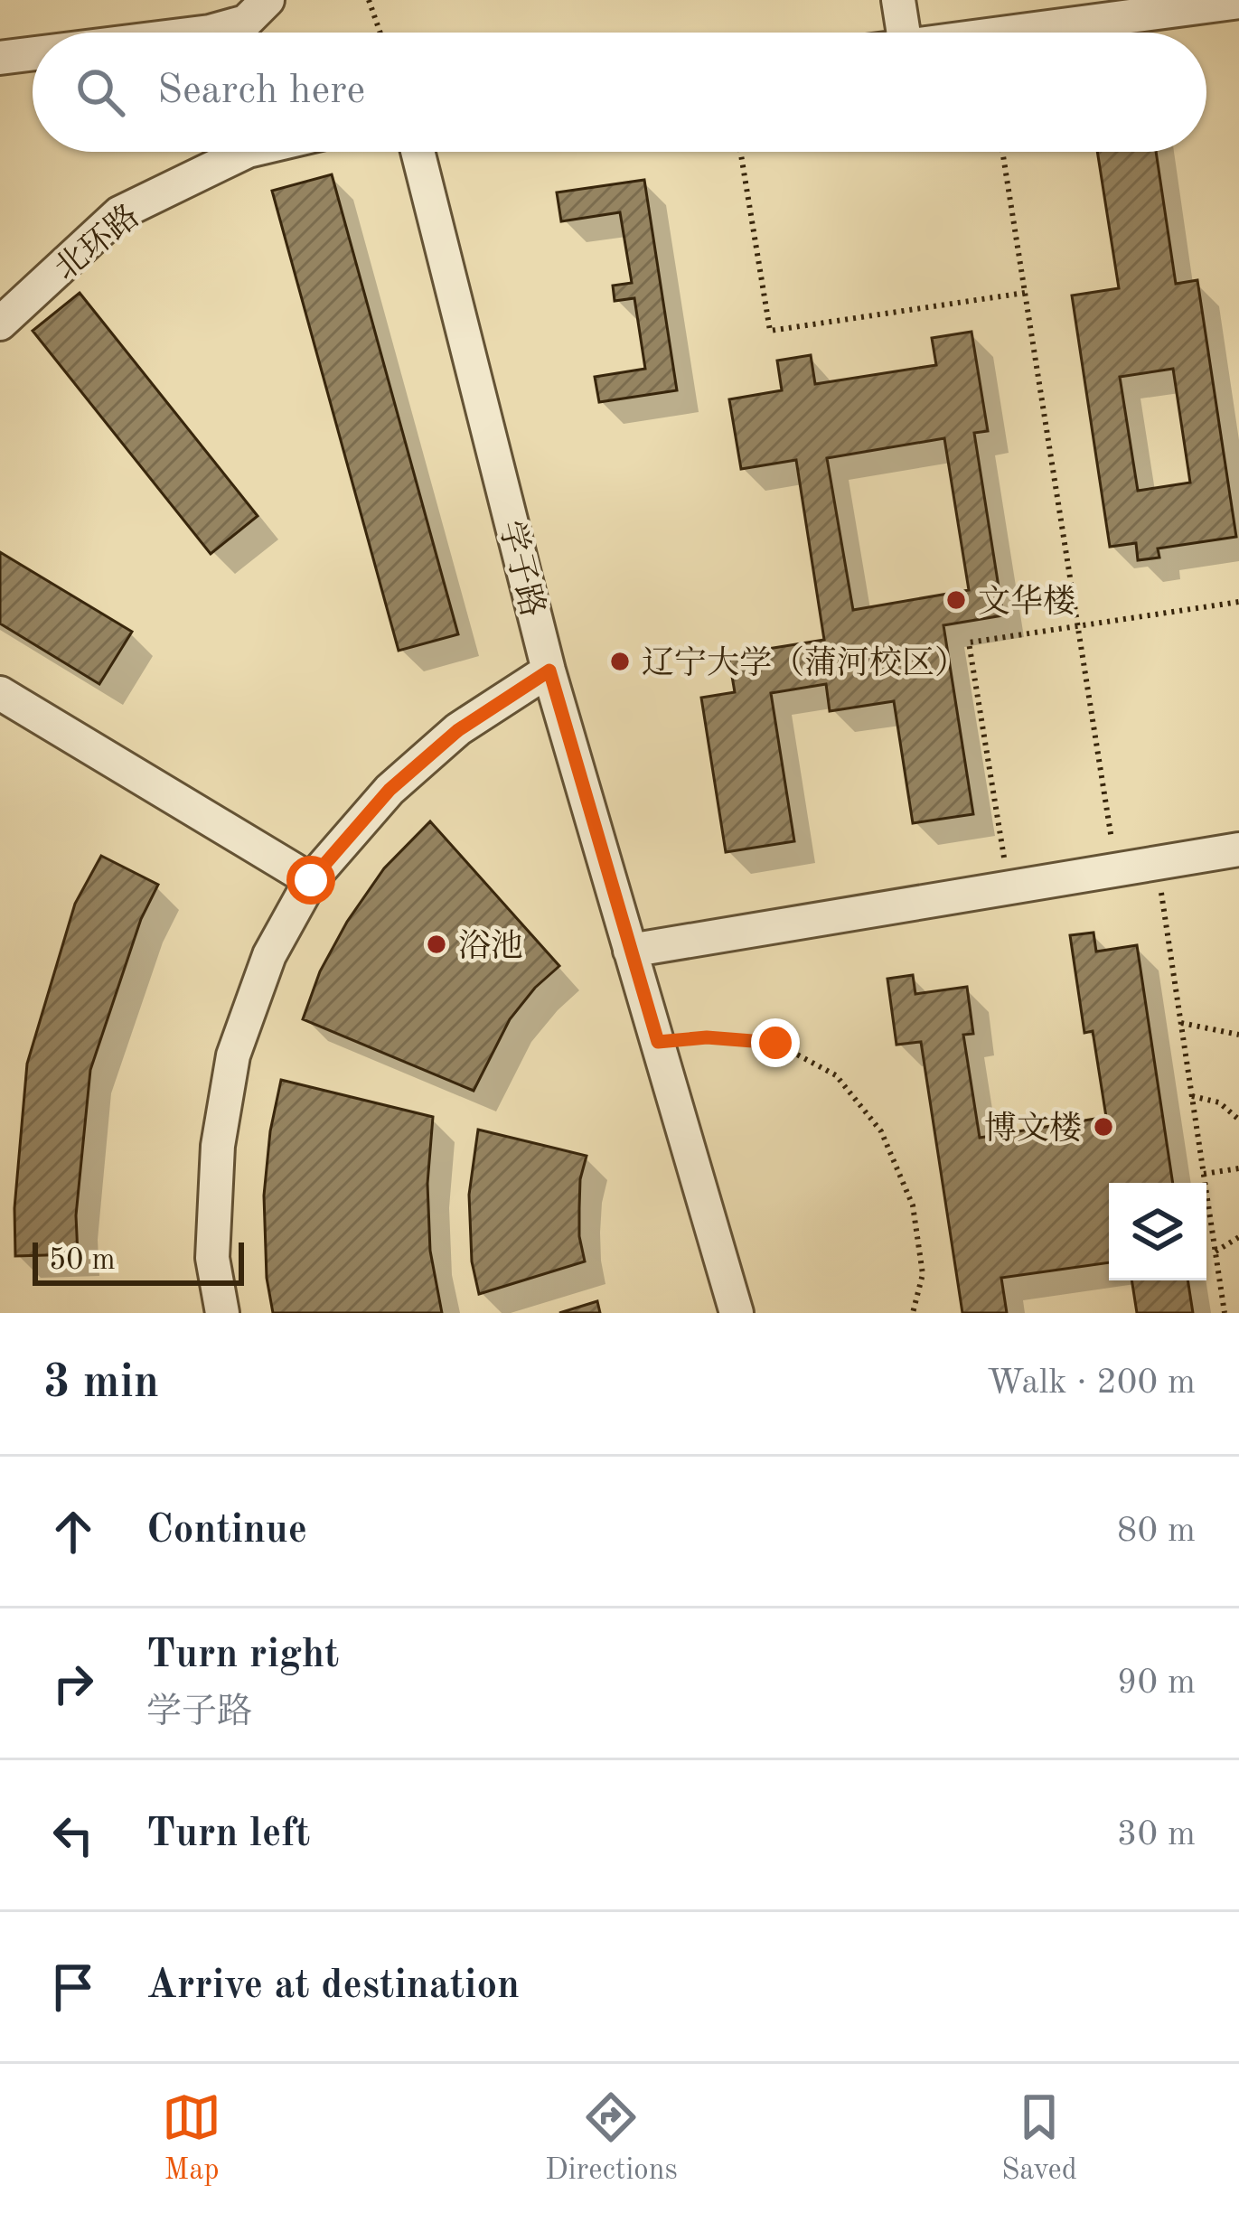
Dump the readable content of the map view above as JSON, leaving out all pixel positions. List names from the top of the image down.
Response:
{
  "streets": {
    "street": ["北环路", "学子路"]
  },
  "places": [
    "文华楼",
    "辽宁大学（蒲河校区）",
    "浴池",
    "博文楼"
  ],
  "scale_bar": "50 m",
  "page": {
    "search": "Search here",
    "scale": "50 m",
    "heading": ["3 min", "Walk · 200 m"],
    "list": [
      ["Continue", "80 m"],
      ["Turn right", "学子路", "90 m"],
      ["Turn left", "30 m"],
      "Arrive at destination"
    ],
    "nav": ["Map", "Directions", "Saved"]
  }
}
